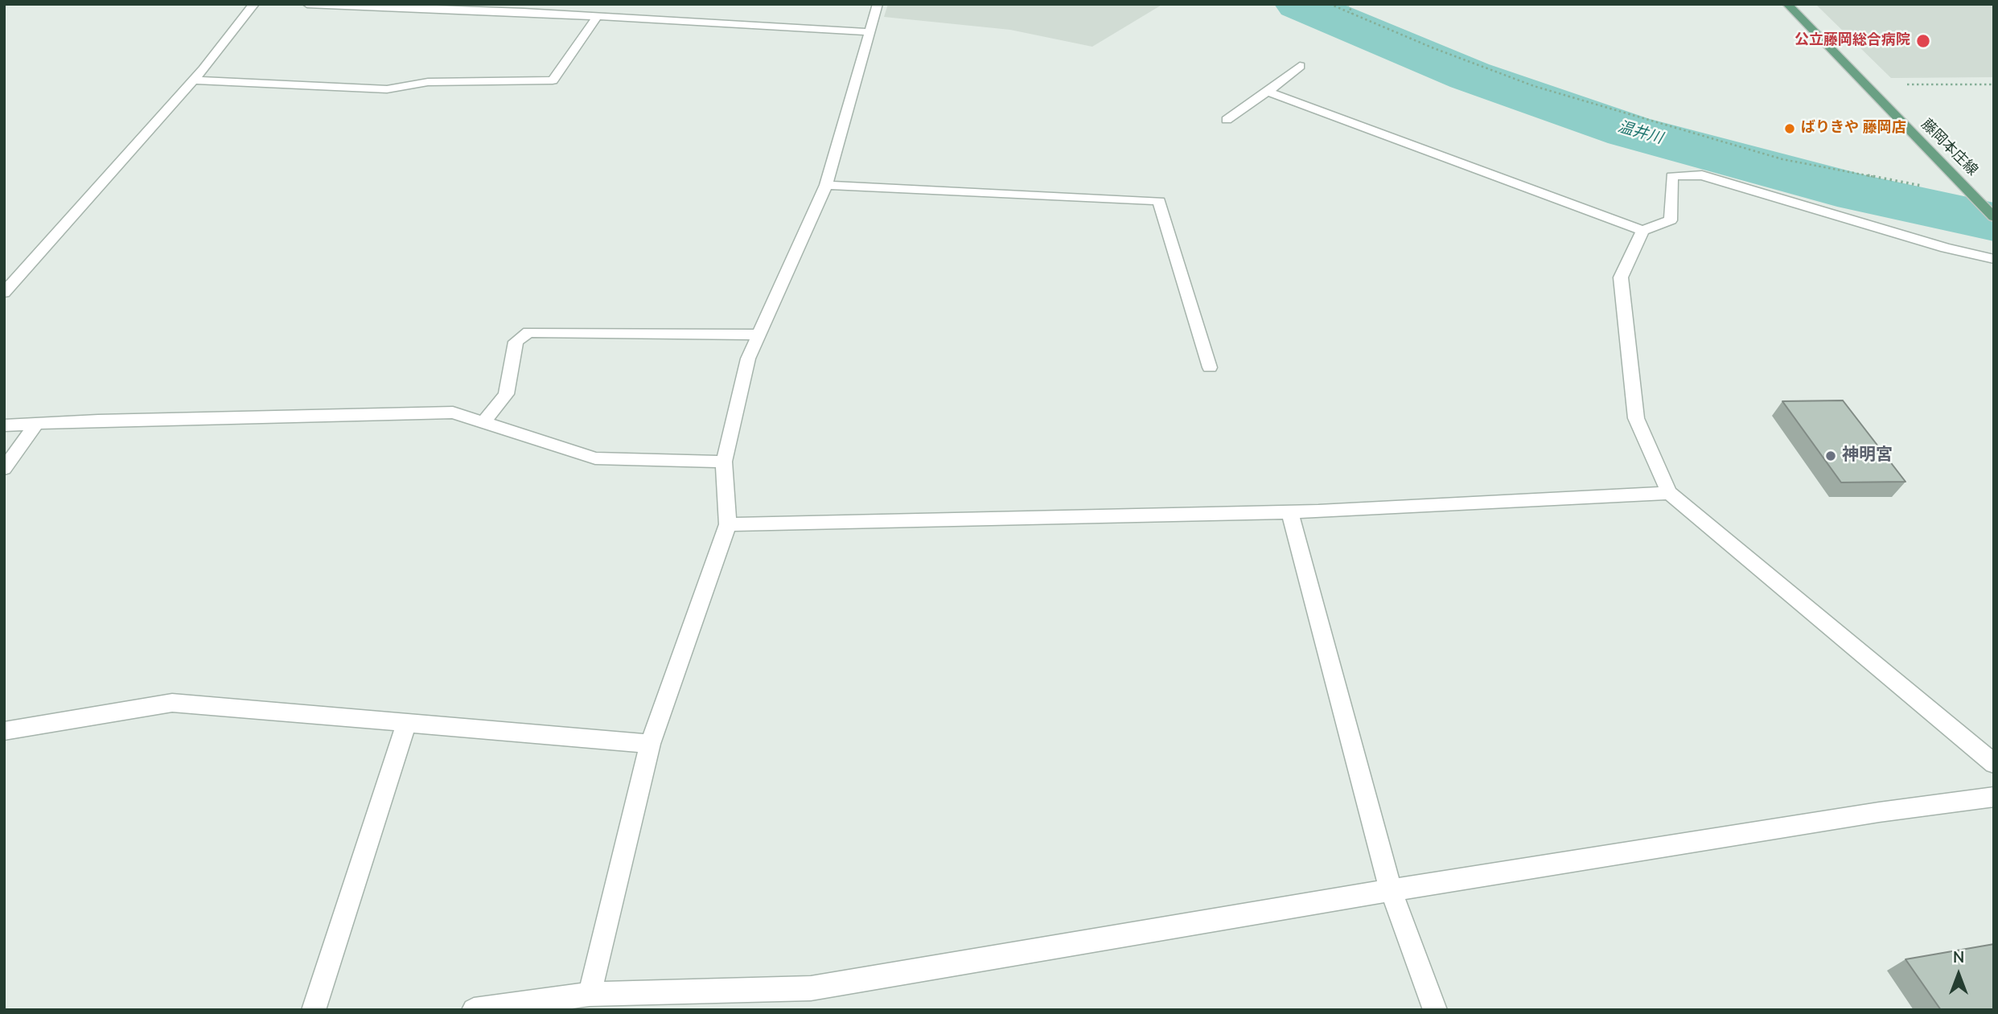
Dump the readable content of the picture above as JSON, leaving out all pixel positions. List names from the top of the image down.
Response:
{
  "streets": {
    "main road": ["藤岡本庄線"]
  },
  "water": ["温井川"],
  "places": ["公立藤岡総合病院", "ばりきや 藤岡店", "神明宮"],
  "north": "top"
}
